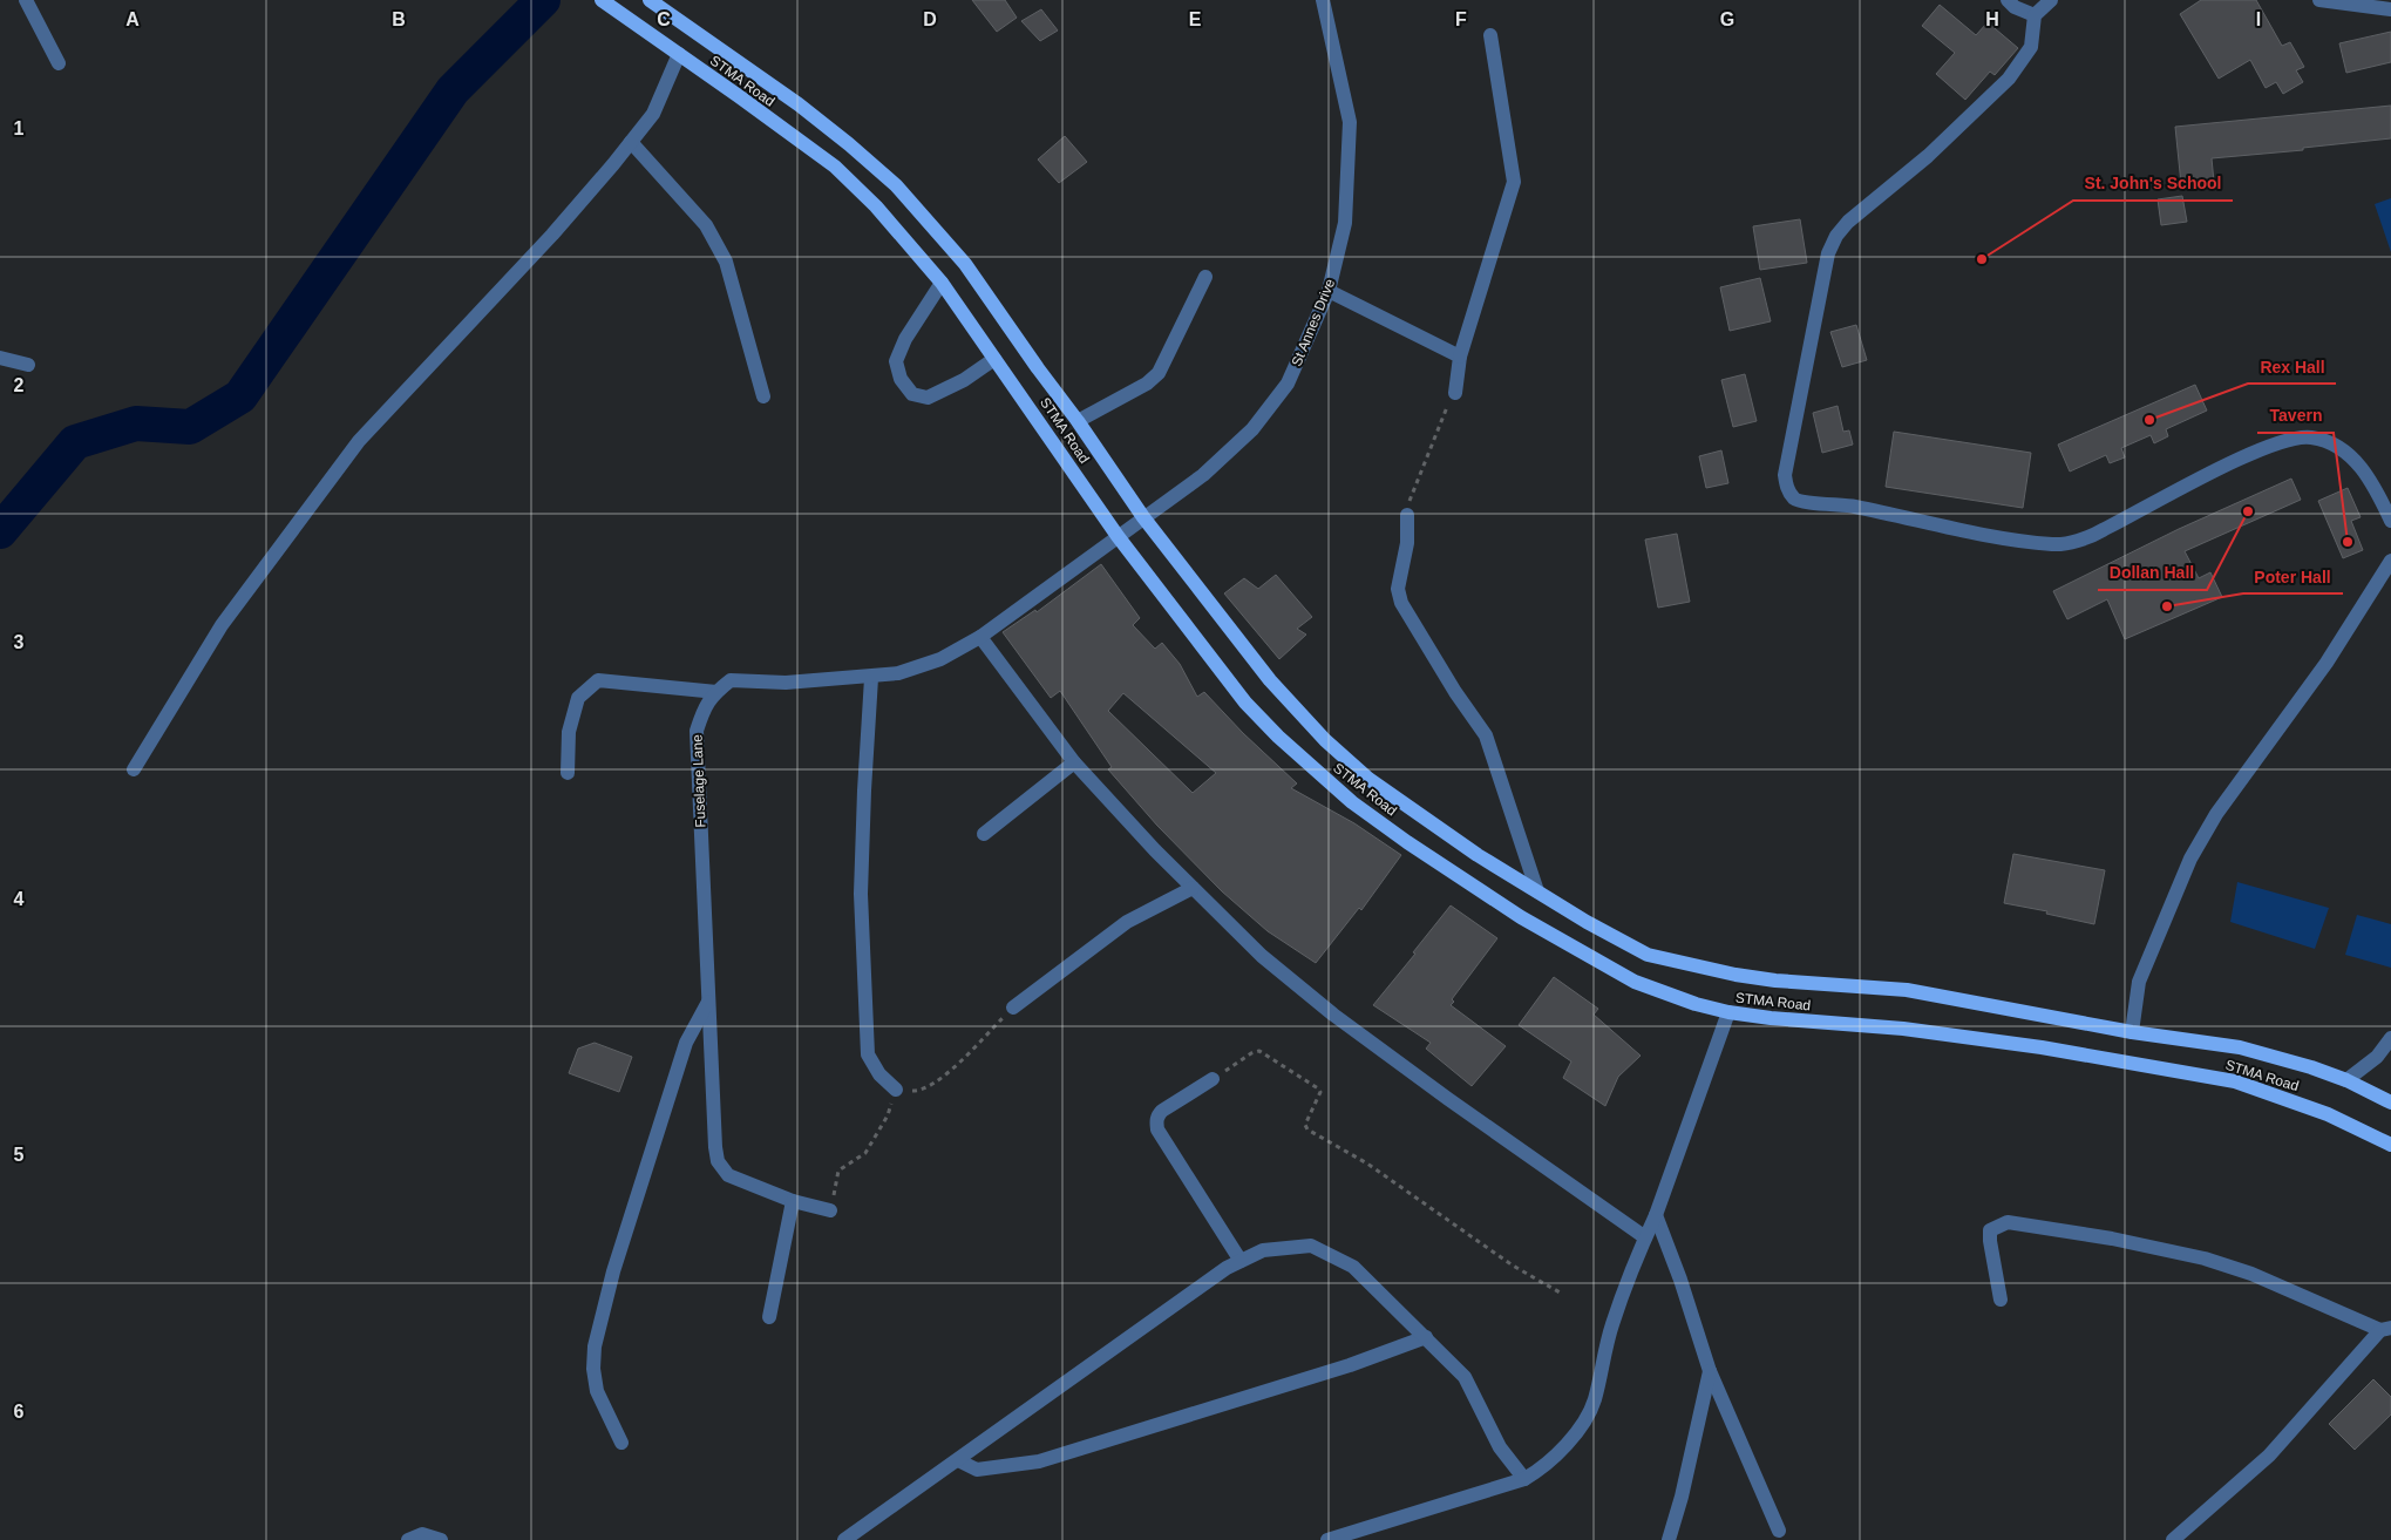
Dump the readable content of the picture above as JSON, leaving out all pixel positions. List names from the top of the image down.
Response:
{
  "streets": {
    "main road": ["STMA Road"],
    "street": ["St Annes Drive", "Fuselage Lane"]
  },
  "crossings": [
    ["STMA Road", "St Annes Drive"]
  ],
  "places": [
    "St. John's School",
    "Rex Hall",
    "Dollan Hall",
    "Tavern",
    "Poter Hall"
  ],
  "grid": {
    "columns": [
      "A",
      "B",
      "C",
      "D",
      "E",
      "F",
      "G",
      "H",
      "I"
    ],
    "rows": [
      "1",
      "2",
      "3",
      "4",
      "5",
      "6"
    ]
  }
}
